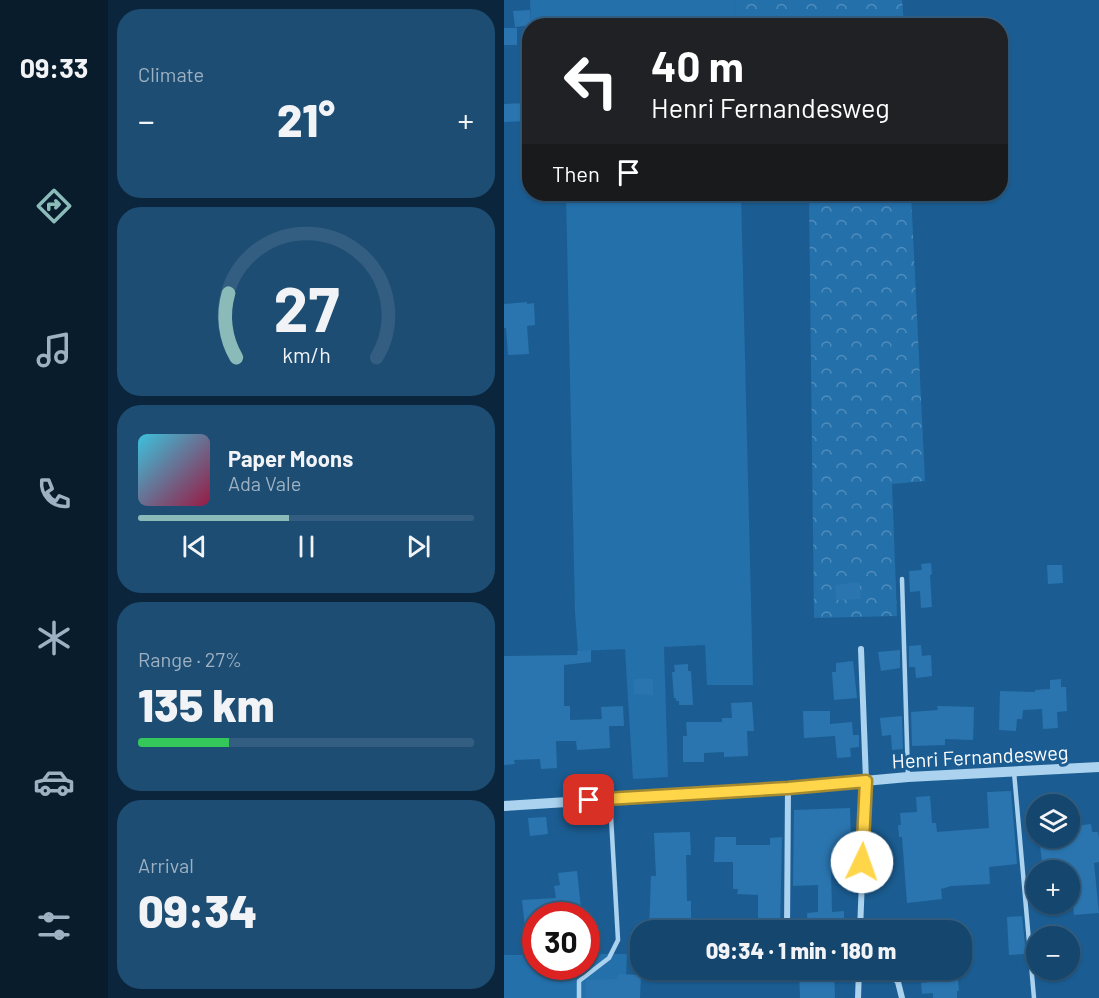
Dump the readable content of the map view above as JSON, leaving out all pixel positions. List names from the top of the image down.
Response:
{
  "streets": {
    "street": ["Henri Fernandesweg"]
  },
  "page": {
    "tabs": "09:33",
    "tile": [
      "Climate",
      ["Range · 27%", "135 km"],
      ["Arrival", "09:34"]
    ],
    "turn": ["40 m", "Henri Fernandesweg"],
    "heat": ["−", "21°", "+"],
    "then": "Then",
    "song": ["Paper Moons", "Ada Vale"],
    "map_buttons": ["+", "−"],
    "limit": "30",
    "trip": "09:34 · 1 min · 180 m",
    "gauge": ["27", "km/h"]
  }
}
